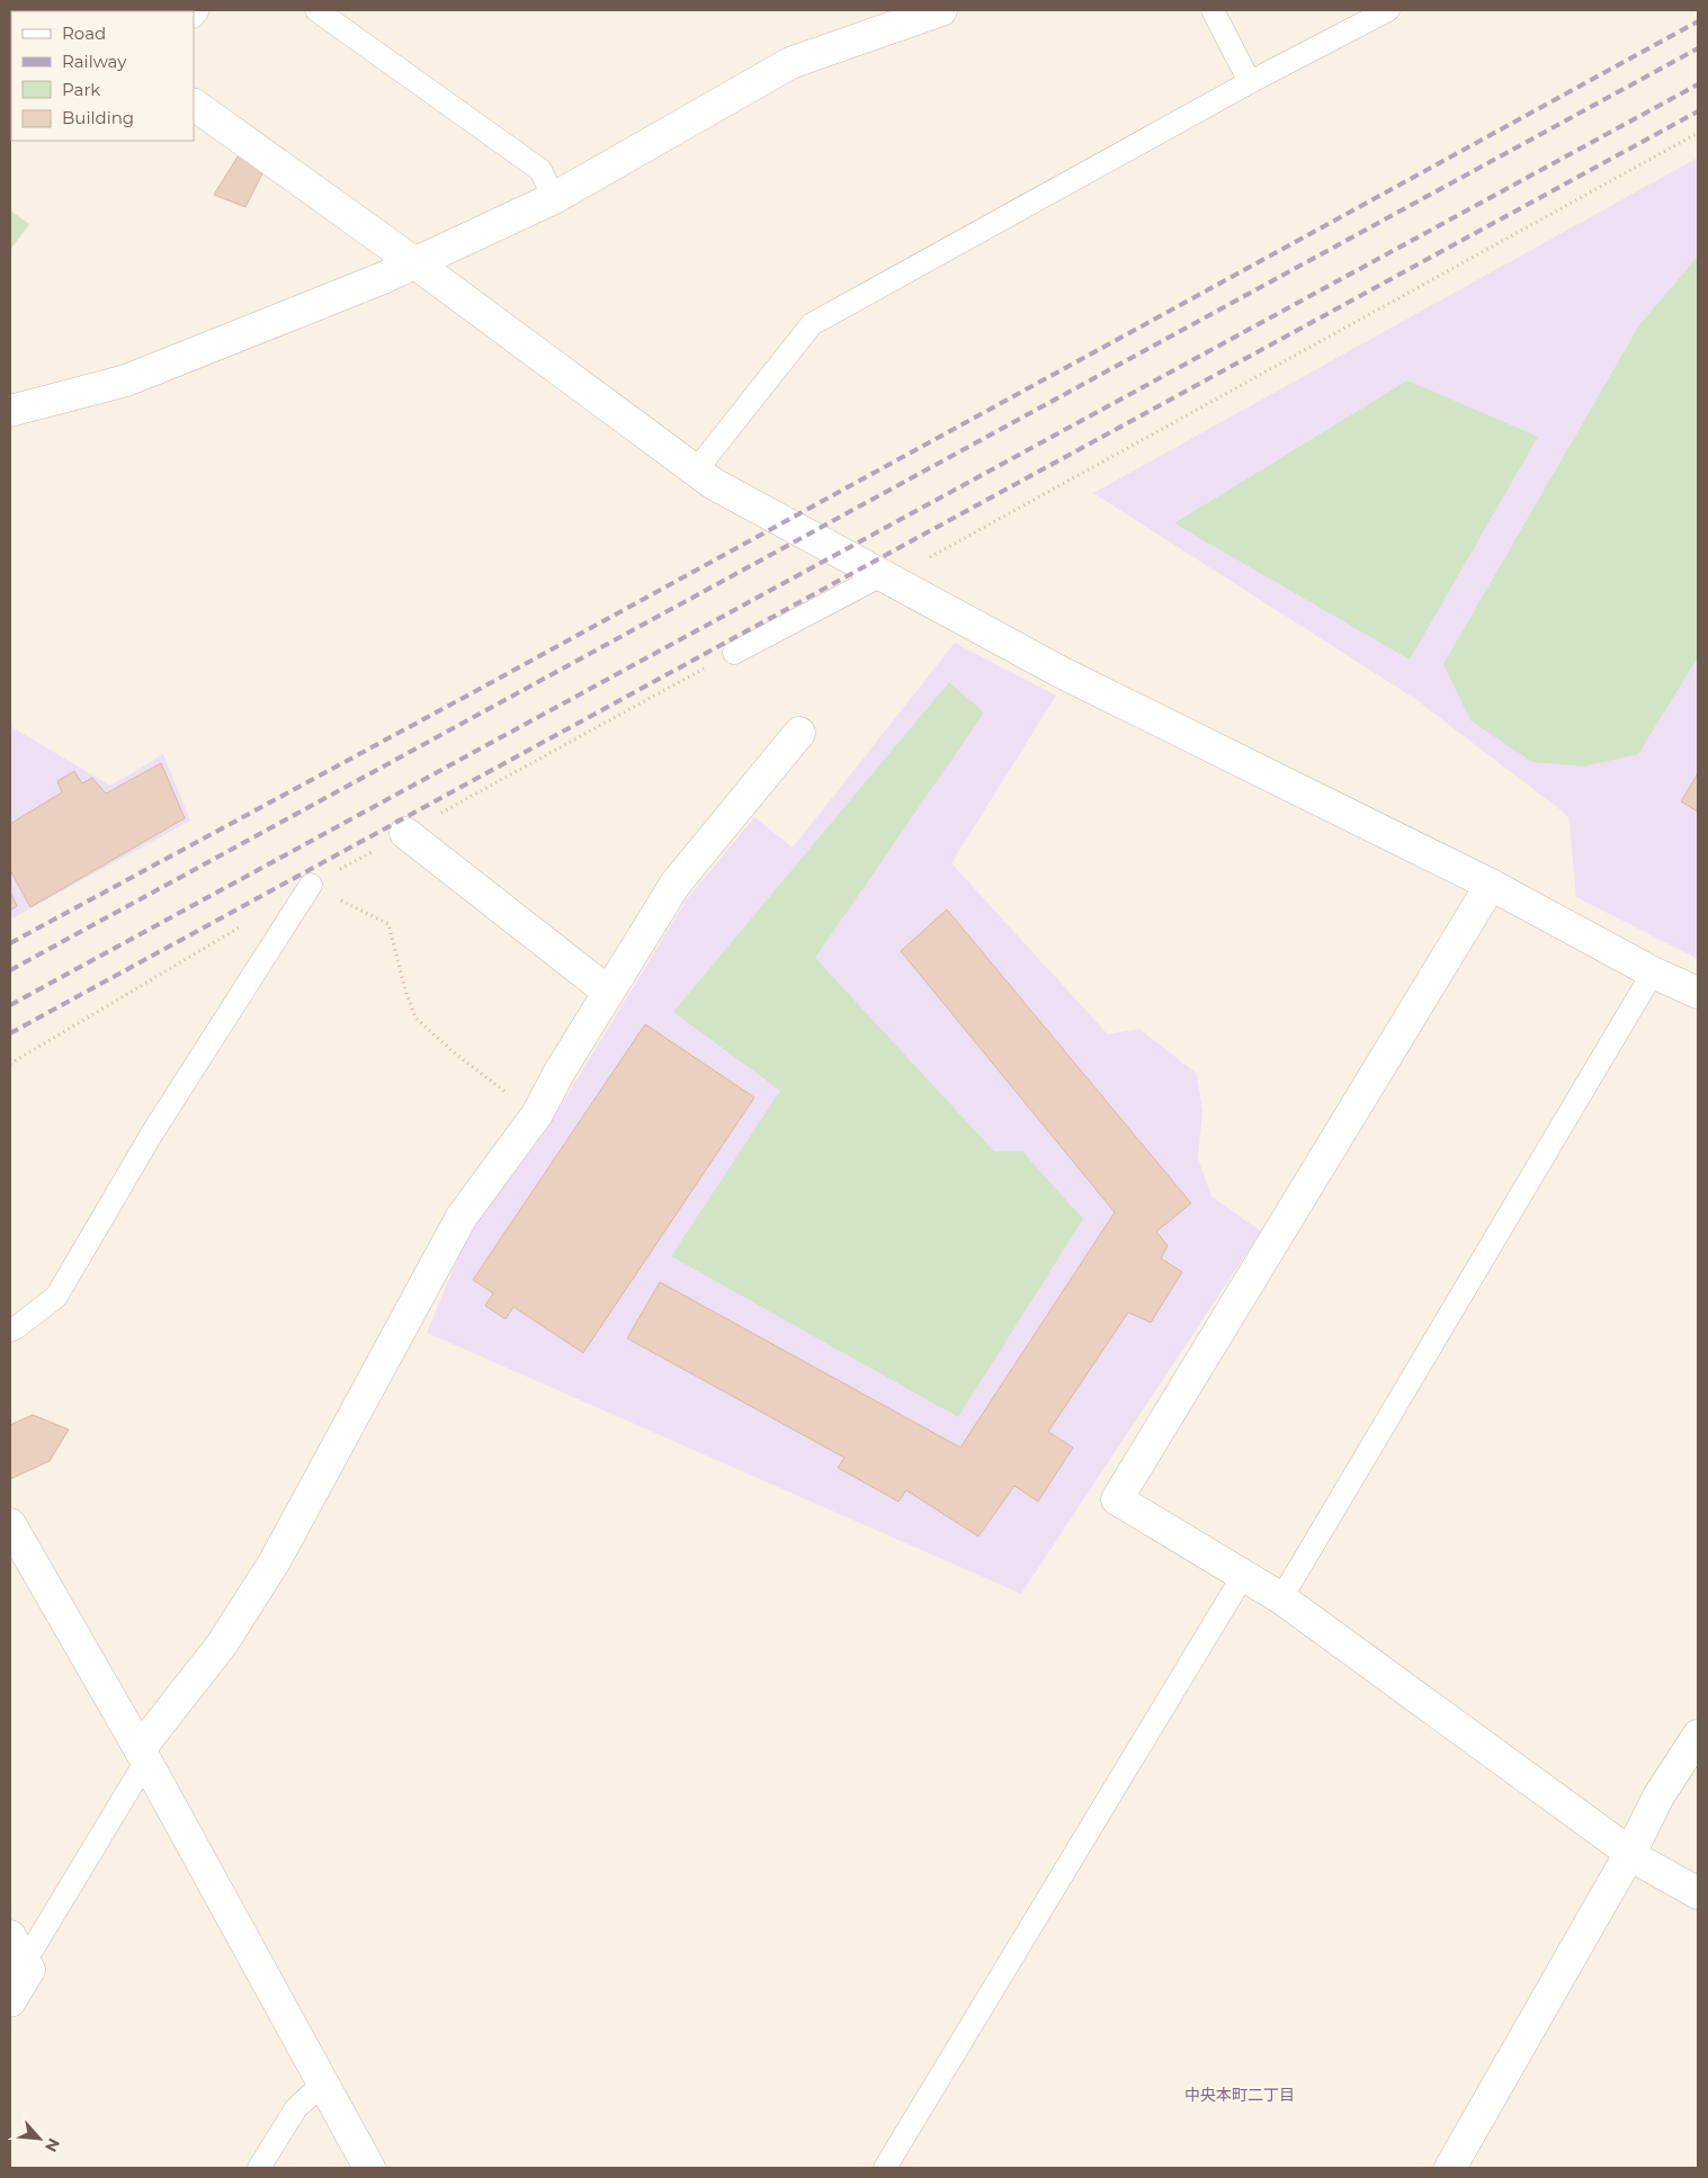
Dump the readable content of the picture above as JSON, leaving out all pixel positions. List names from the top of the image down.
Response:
{
  "districts": ["中央本町二丁目"],
  "legend": [
    "Road",
    "Railway",
    "Park",
    "Building"
  ],
  "north": "bottom right"
}
